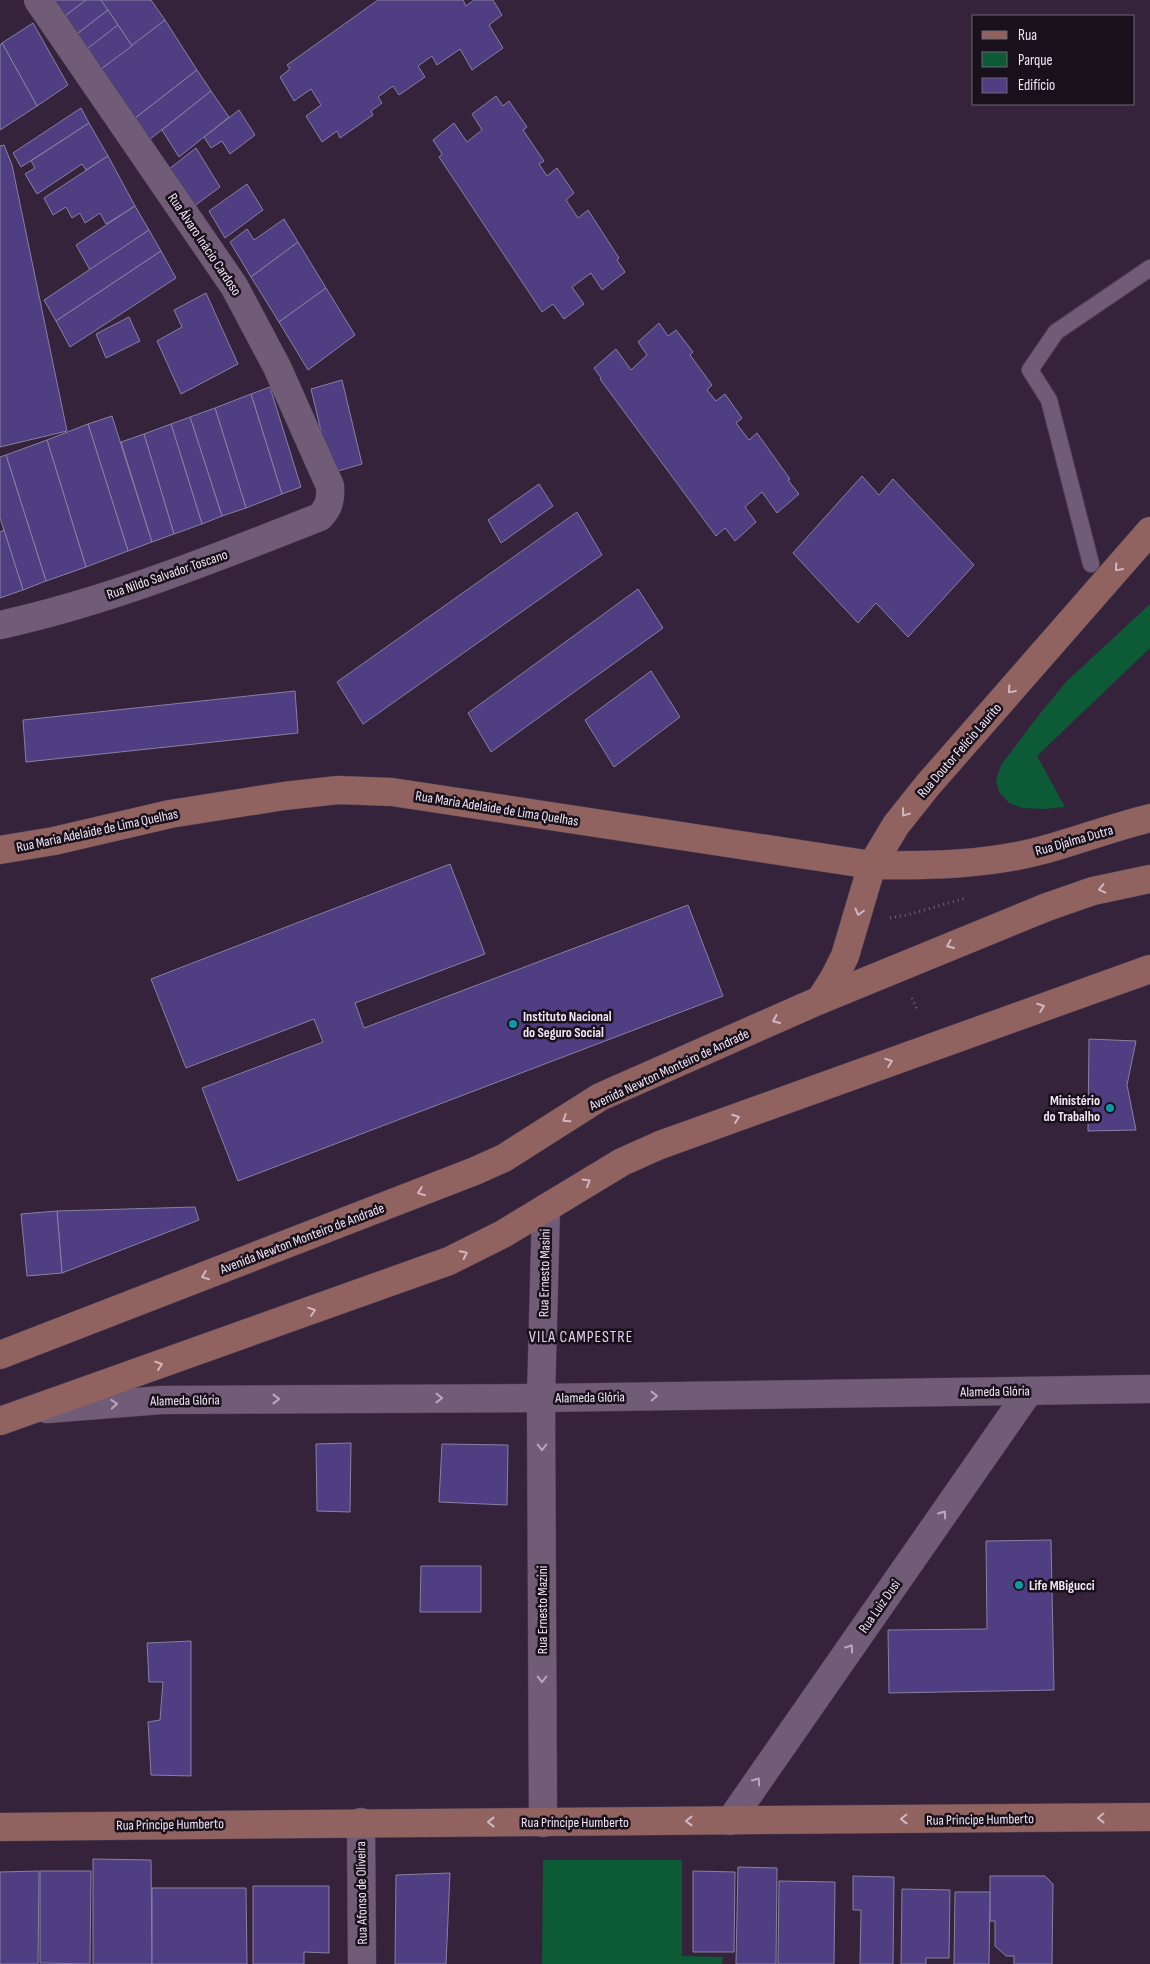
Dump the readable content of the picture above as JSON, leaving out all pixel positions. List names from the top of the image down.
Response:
{
  "streets": {
    "street": [
      "Rua Álvaro Inâcio Cardoso",
      "Rua Nildo Salvador Toscano",
      "Rua Doutor Felício Laurito",
      "Rua Maria Adelaide de Lima Quelhas",
      "Rua Djalma Dutra",
      "Avenida Newton Monteiro de Andrade",
      "Rua Ernesto Masini",
      "Alameda Glória",
      "Rua Luiz Dusi",
      "Rua Ernesto Mazini",
      "Rua Principe Humberto",
      "Rua Afonso de Oliveira"
    ]
  },
  "crossings": [
    ["Rua Álvaro Inâcio Cardoso", "Rua Nildo Salvador Toscano"],
    ["Rua Doutor Felício Laurito", "Rua Maria Adelaide de Lima Quelhas"],
    ["Rua Doutor Felício Laurito", "Avenida Newton Monteiro de Andrade"],
    ["Rua Maria Adelaide de Lima Quelhas", "Rua Djalma Dutra"],
    ["Rua Ernesto Masini", "Alameda Glória"],
    ["Rua Ernesto Masini", "Rua Ernesto Mazini"],
    ["Alameda Glória", "Rua Luiz Dusi"],
    ["Alameda Glória", "Rua Ernesto Mazini"],
    ["Rua Luiz Dusi", "Rua Principe Humberto"],
    ["Rua Ernesto Mazini", "Rua Principe Humberto"],
    ["Rua Principe Humberto", "Rua Afonso de Oliveira"]
  ],
  "one_way": [
    "Rua Doutor Felício Laurito",
    "Rua Luiz Dusi",
    "Rua Ernesto Mazini",
    "Rua Principe Humberto"
  ],
  "districts": ["VILA CAMPESTRE"],
  "places": ["Instituto Nacional do Seguro Social", "Ministério do Trabalho", "Life MBigucci"],
  "legend": ["Rua", "Parque", "Edifício"]
}
